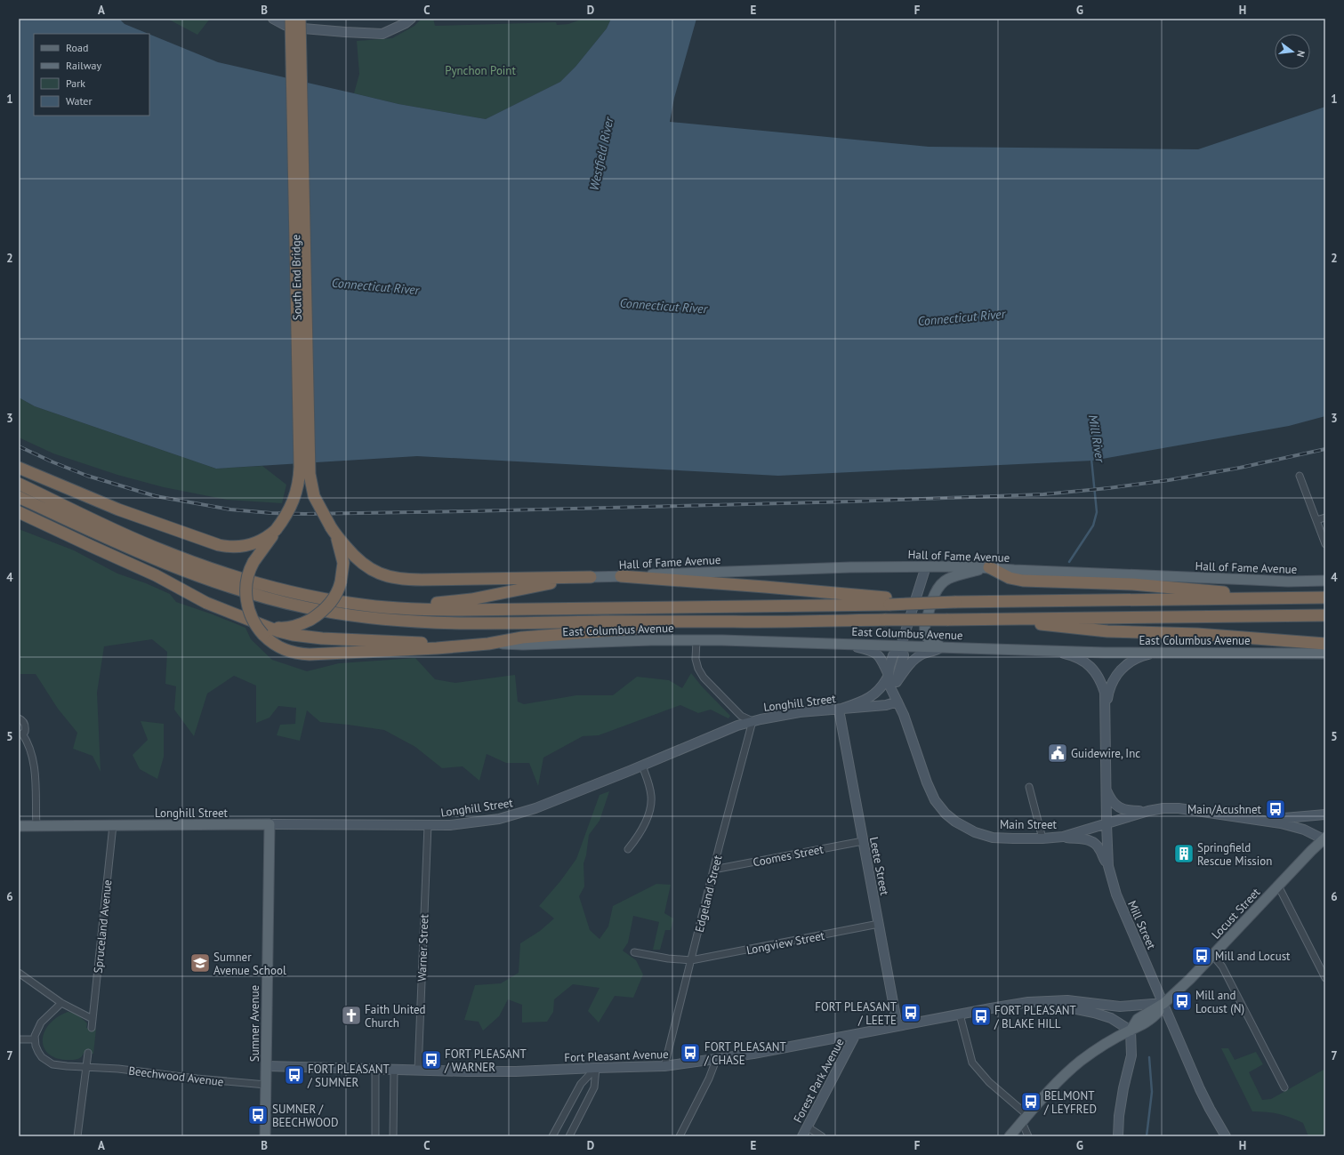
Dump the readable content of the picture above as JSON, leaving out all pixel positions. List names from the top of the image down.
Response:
{
  "streets": {
    "highway": ["South End Bridge"],
    "main road": [
      "Hall of Fame Avenue",
      "East Columbus Avenue",
      "Longhill Street",
      "Locust Street",
      "Sumner Avenue"
    ],
    "street": [
      "Main Street",
      "Coomes Street",
      "Leete Street",
      "Edgeland Street",
      "Mill Street",
      "Spruceland Avenue",
      "Longview Street",
      "Warner Street",
      "Fort Pleasant Avenue",
      "Beechwood Avenue",
      "Forest Park Avenue"
    ]
  },
  "crossings": [
    ["Hall of Fame Avenue", "Main Street"],
    ["East Columbus Avenue", "Main Street"],
    ["East Columbus Avenue", "Mill Street"],
    ["Longhill Street", "Main Street"],
    ["Longhill Street", "Leete Street"],
    ["Longhill Street", "Edgeland Street"],
    ["Longhill Street", "Spruceland Avenue"],
    ["Longhill Street", "Warner Street"],
    ["Longhill Street", "Sumner Avenue"],
    ["Main Street", "Locust Street"],
    ["Main Street", "Mill Street"],
    ["Coomes Street", "Leete Street"],
    ["Coomes Street", "Edgeland Street"],
    ["Leete Street", "Longview Street"],
    ["Leete Street", "Fort Pleasant Avenue"],
    ["Edgeland Street", "Longview Street"],
    ["Edgeland Street", "Fort Pleasant Avenue"],
    ["Locust Street", "Mill Street"],
    ["Locust Street", "Fort Pleasant Avenue"],
    ["Mill Street", "Fort Pleasant Avenue"],
    ["Warner Street", "Fort Pleasant Avenue"],
    ["Sumner Avenue", "Fort Pleasant Avenue"],
    ["Sumner Avenue", "Beechwood Avenue"],
    ["Fort Pleasant Avenue", "Forest Park Avenue"]
  ],
  "water": ["Westfield River", "Connecticut River", "Mill River"],
  "parks": ["Pynchon Point"],
  "places": {
    "public building": ["Guidewire, Inc"],
    "bus stop": [
      "Main/Acushnet",
      "Mill and Locust",
      "Mill and Locust (N)",
      "FORT PLEASANT / LEETE",
      "FORT PLEASANT / BLAKE HILL",
      "FORT PLEASANT / CHASE",
      "FORT PLEASANT / WARNER",
      "FORT PLEASANT / SUMNER",
      "BELMONT / LEYFRED",
      "SUMNER / BEECHWOOD"
    ],
    "building": ["Springfield Rescue Mission"],
    "school or university": ["Sumner Avenue School"],
    "church": ["Faith United Church"]
  },
  "legend": [
    "Road",
    "Railway",
    "Park",
    "Water"
  ],
  "north": "right",
  "grid": {
    "columns": [
      "A",
      "B",
      "C",
      "D",
      "E",
      "F",
      "G",
      "H"
    ],
    "rows": [
      "1",
      "2",
      "3",
      "4",
      "5",
      "6",
      "7"
    ]
  }
}
